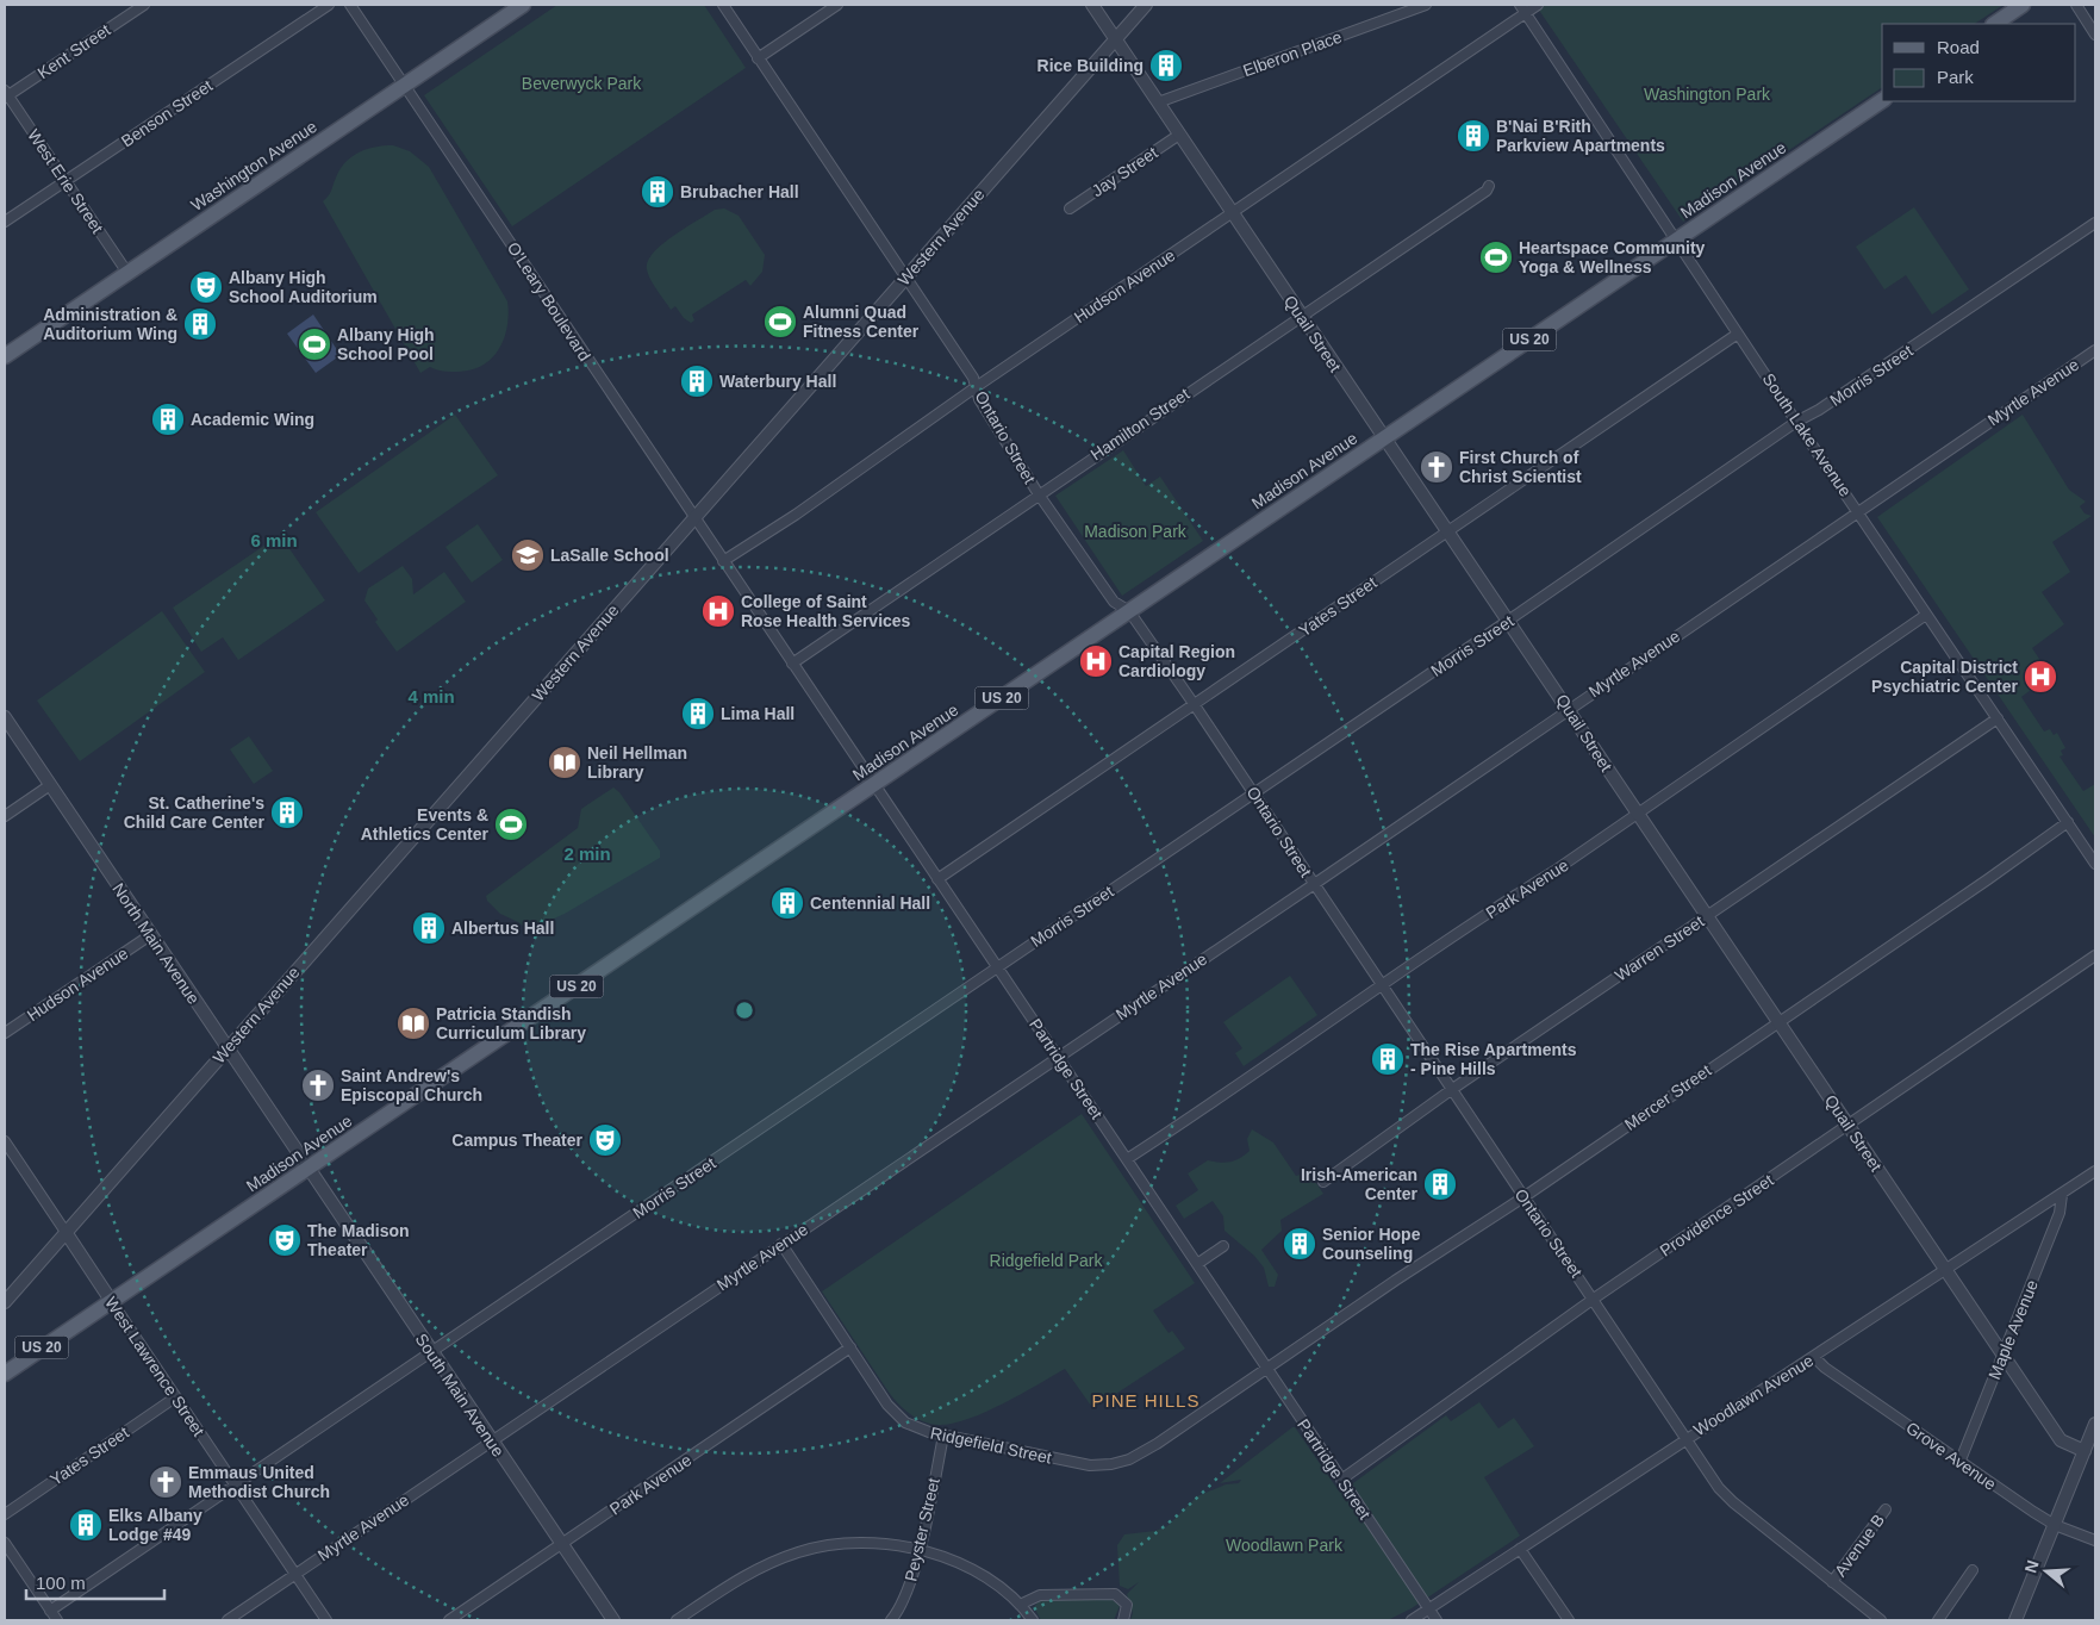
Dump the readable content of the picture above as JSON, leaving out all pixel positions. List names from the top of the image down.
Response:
{
  "streets": {
    "main road": ["Washington Avenue", "Madison Avenue", "US 20"],
    "street": [
      "Kent Street",
      "Elberon Place",
      "Benson Street",
      "Jay Street",
      "West Erie Street",
      "Western Avenue",
      "Hudson Avenue",
      "O'Leary Boulevard",
      "Quail Street",
      "Morris Street",
      "Myrtle Avenue",
      "Hamilton Street",
      "South Lake Avenue",
      "Ontario Street",
      "Yates Street",
      "Park Avenue",
      "North Main Avenue",
      "Warren Street",
      "Partridge Street",
      "Mercer Street",
      "Providence Street",
      "Maple Avenue",
      "West Lawrence Street",
      "South Main Avenue",
      "Woodlawn Avenue",
      "Ridgefield Street",
      "Grove Avenue",
      "Peyster Street",
      "Avenue B"
    ]
  },
  "crossings": [
    ["Kent Street", "West Erie Street"],
    ["Elberon Place", "Quail Street"],
    ["Benson Street", "West Erie Street"],
    ["Washington Avenue", "West Erie Street"],
    ["Washington Avenue", "O'Leary Boulevard"],
    ["Jay Street", "Quail Street"],
    ["Madison Avenue", "Quail Street"],
    ["Madison Avenue", "South Lake Avenue"],
    ["Madison Avenue", "Ontario Street"],
    ["Madison Avenue", "North Main Avenue"],
    ["Madison Avenue", "Partridge Street"],
    ["Madison Avenue", "West Lawrence Street"],
    ["Madison Avenue", "South Main Avenue"],
    ["Western Avenue", "O'Leary Boulevard"],
    ["Western Avenue", "Quail Street"],
    ["Western Avenue", "Ontario Street"],
    ["Western Avenue", "North Main Avenue"],
    ["Western Avenue", "Partridge Street"],
    ["Western Avenue", "West Lawrence Street"],
    ["Hudson Avenue", "Quail Street"],
    ["Hudson Avenue", "South Lake Avenue"],
    ["Hudson Avenue", "Ontario Street"],
    ["Hudson Avenue", "North Main Avenue"],
    ["Hudson Avenue", "Partridge Street"],
    ["O'Leary Boulevard", "Partridge Street"],
    ["Quail Street", "Morris Street"],
    ["Quail Street", "Myrtle Avenue"],
    ["Quail Street", "Hamilton Street"],
    ["Quail Street", "Yates Street"],
    ["Quail Street", "Park Avenue"],
    ["Quail Street", "Warren Street"],
    ["Quail Street", "Mercer Street"],
    ["Quail Street", "Providence Street"],
    ["Quail Street", "Maple Avenue"],
    ["Quail Street", "Woodlawn Avenue"],
    ["Morris Street", "South Lake Avenue"],
    ["Morris Street", "Ontario Street"],
    ["Morris Street", "Partridge Street"],
    ["Morris Street", "West Lawrence Street"],
    ["Morris Street", "South Main Avenue"],
    ["Myrtle Avenue", "South Lake Avenue"],
    ["Myrtle Avenue", "Ontario Street"],
    ["Myrtle Avenue", "Partridge Street"],
    ["Myrtle Avenue", "West Lawrence Street"],
    ["Myrtle Avenue", "South Main Avenue"],
    ["Myrtle Avenue", "Ridgefield Street"],
    ["Hamilton Street", "Ontario Street"],
    ["Hamilton Street", "Partridge Street"],
    ["South Lake Avenue", "Yates Street"],
    ["South Lake Avenue", "Park Avenue"],
    ["South Lake Avenue", "Warren Street"],
    ["South Lake Avenue", "Mercer Street"],
    ["Ontario Street", "Yates Street"],
    ["Ontario Street", "Park Avenue"],
    ["Ontario Street", "Warren Street"],
    ["Ontario Street", "Mercer Street"],
    ["Ontario Street", "Providence Street"],
    ["Ontario Street", "Woodlawn Avenue"],
    ["Ontario Street", "Avenue B"],
    ["Yates Street", "Partridge Street"],
    ["Yates Street", "West Lawrence Street"],
    ["Park Avenue", "Partridge Street"],
    ["Park Avenue", "South Main Avenue"],
    ["Park Avenue", "Ridgefield Street"],
    ["North Main Avenue", "South Main Avenue"],
    ["Partridge Street", "Mercer Street"],
    ["Partridge Street", "Providence Street"],
    ["Partridge Street", "Woodlawn Avenue"],
    ["Partridge Street", "Ridgefield Street"],
    ["Mercer Street", "Ridgefield Street"],
    ["Maple Avenue", "Woodlawn Avenue"],
    ["Maple Avenue", "Grove Avenue"],
    ["Woodlawn Avenue", "Grove Avenue"],
    ["Ridgefield Street", "Peyster Street"]
  ],
  "districts": ["PINE HILLS"],
  "parks": [
    "Beverwyck Park",
    "Washington Park",
    "Madison Park",
    "Ridgefield Park",
    "Woodlawn Park"
  ],
  "places": {
    "building": [
      "Rice Building",
      "B'Nai B'Rith Parkview Apartments",
      "Brubacher Hall",
      "Administration & Auditorium Wing",
      "Waterbury Hall",
      "Academic Wing",
      "Lima Hall",
      "St. Catherine's Child Care Center",
      "Centennial Hall",
      "Albertus Hall",
      "The Rise Apartments - Pine Hills",
      "Irish-American Center",
      "Senior Hope Counseling",
      "Elks Albany Lodge #49"
    ],
    "sports": [
      "Heartspace Community Yoga & Wellness",
      "Alumni Quad Fitness Center",
      "Albany High School Pool",
      "Events & Athletics Center"
    ],
    "theatre": ["Albany High School Auditorium", "Campus Theater", "The Madison Theater"],
    "church": ["First Church of Christ Scientist", "Saint Andrew's Episcopal Church", "Emmaus United Methodist Church"],
    "school or university": ["LaSalle School"],
    "hospital": ["College of Saint Rose Health Services", "Capital Region Cardiology", "Capital District Psychiatric Center"],
    "library": ["Neil Hellman Library", "Patricia Standish Curriculum Library"]
  },
  "legend": ["Road", "Park"],
  "scale_bar": "100 m",
  "north": "left",
  "rings": ["6 min", "4 min", "2 min"]
}
